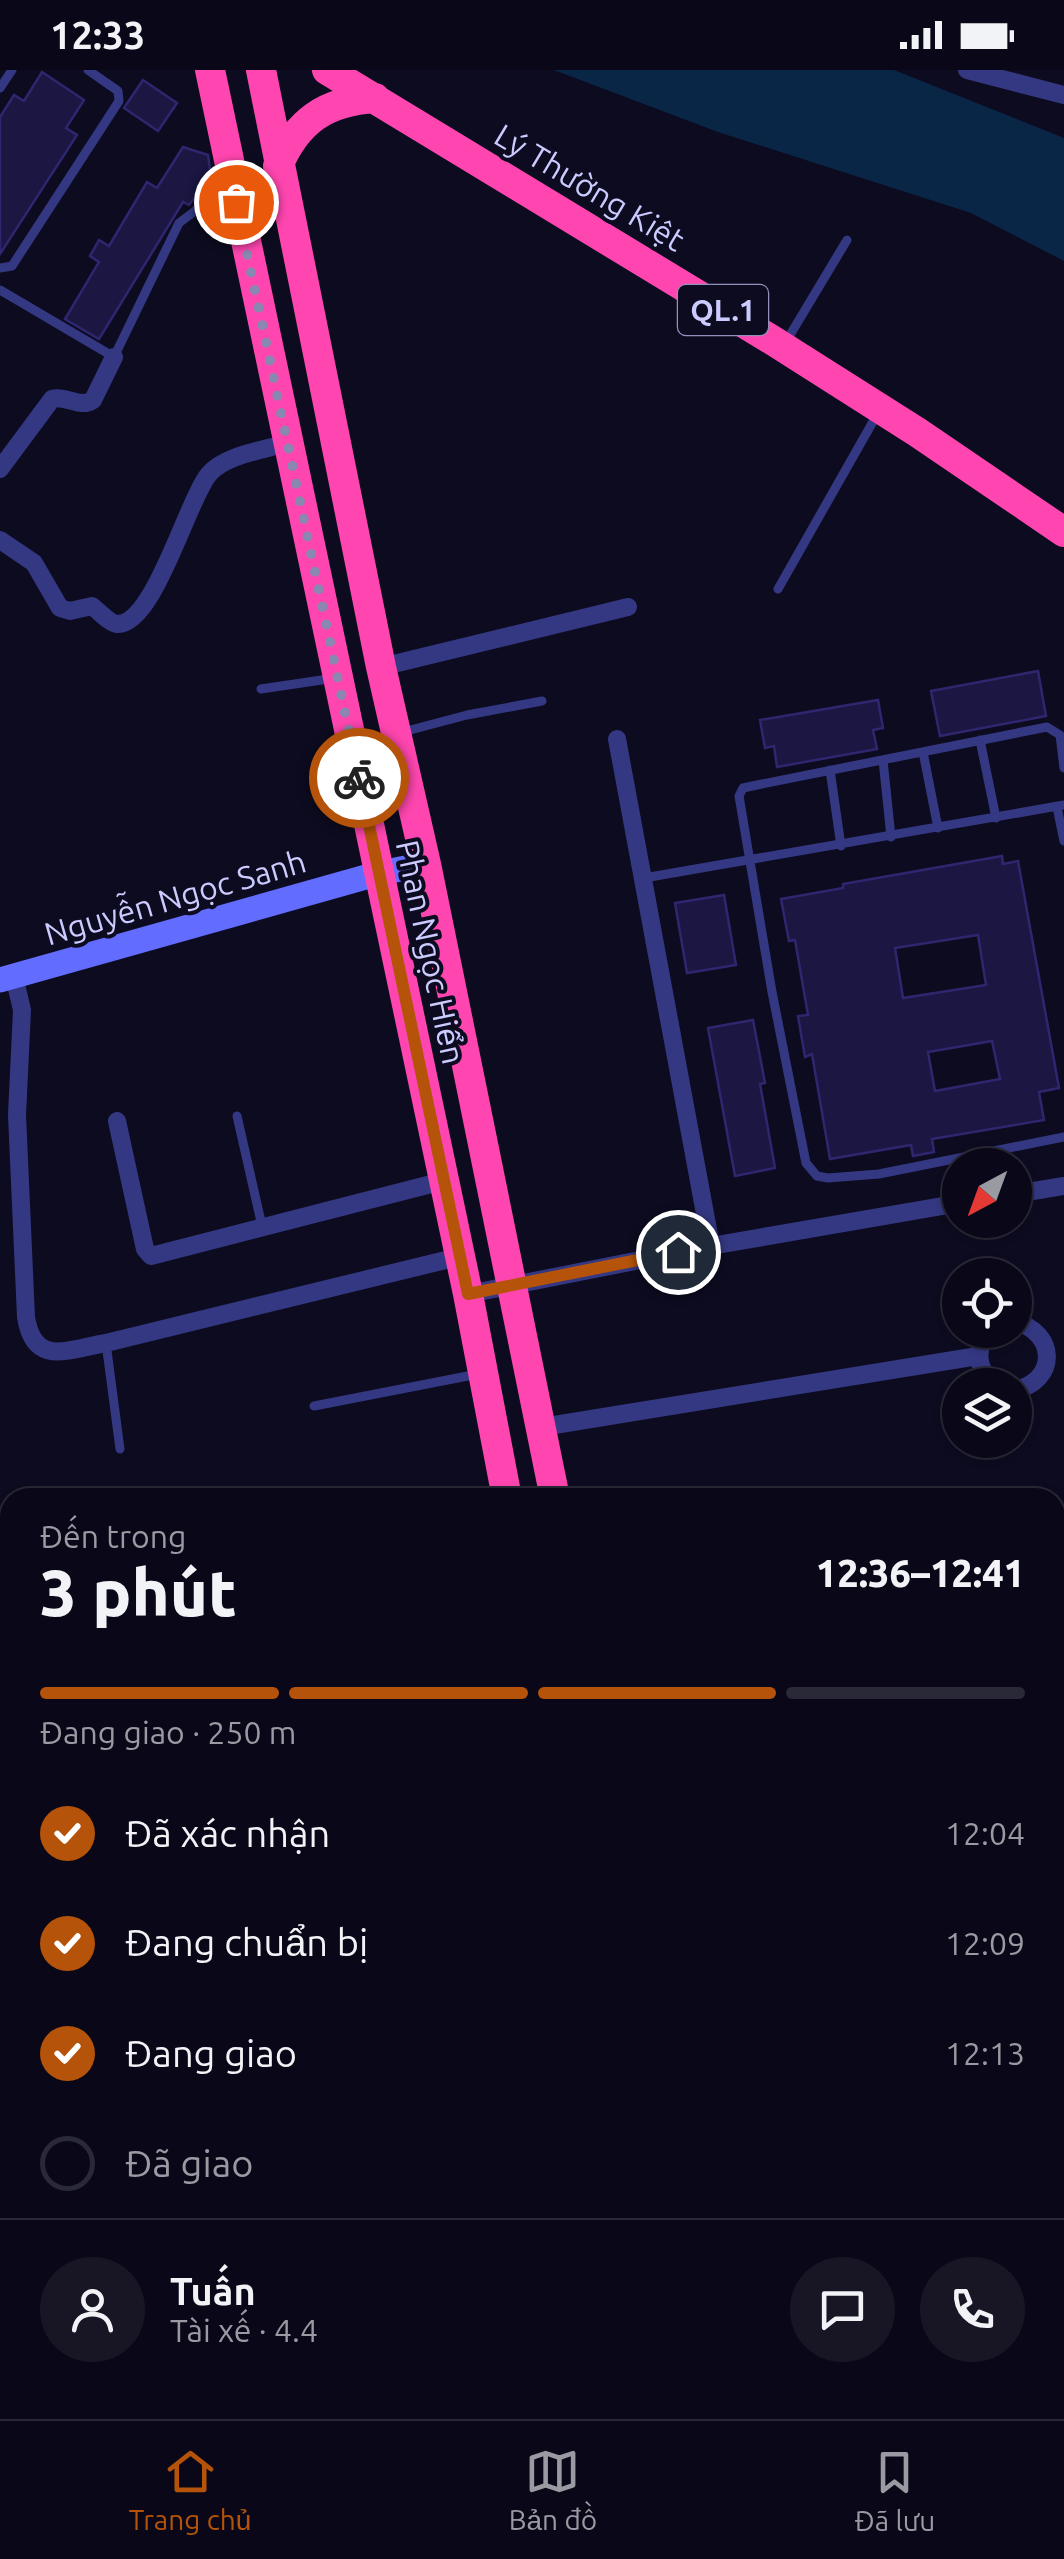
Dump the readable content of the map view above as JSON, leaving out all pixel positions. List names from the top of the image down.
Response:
{
  "streets": {
    "highway": ["Lý Thường Kiệt", "QL.1", "Phan Ngọc Hiển"],
    "street": ["Nguyễn Ngọc Sanh"]
  },
  "crossings": [
    ["Nguyễn Ngọc Sanh", "Phan Ngọc Hiển"]
  ],
  "north": "bottom left",
  "page": {
    "status": "12:33",
    "heading": ["3 phút", "Đến trong", "12:36–12:41"],
    "panel": ["Tuấn", "Tài xế · 4.4"],
    "bar": "Đang giao · 250 m",
    "list": [
      ["Đã xác nhận", "12:04"],
      ["Đang chuẩn bị", "12:09"],
      ["Đang giao", "12:13"],
      "Đã giao"
    ],
    "tabs": ["Trang chủ", "Bản đồ", "Đã lưu"]
  }
}
